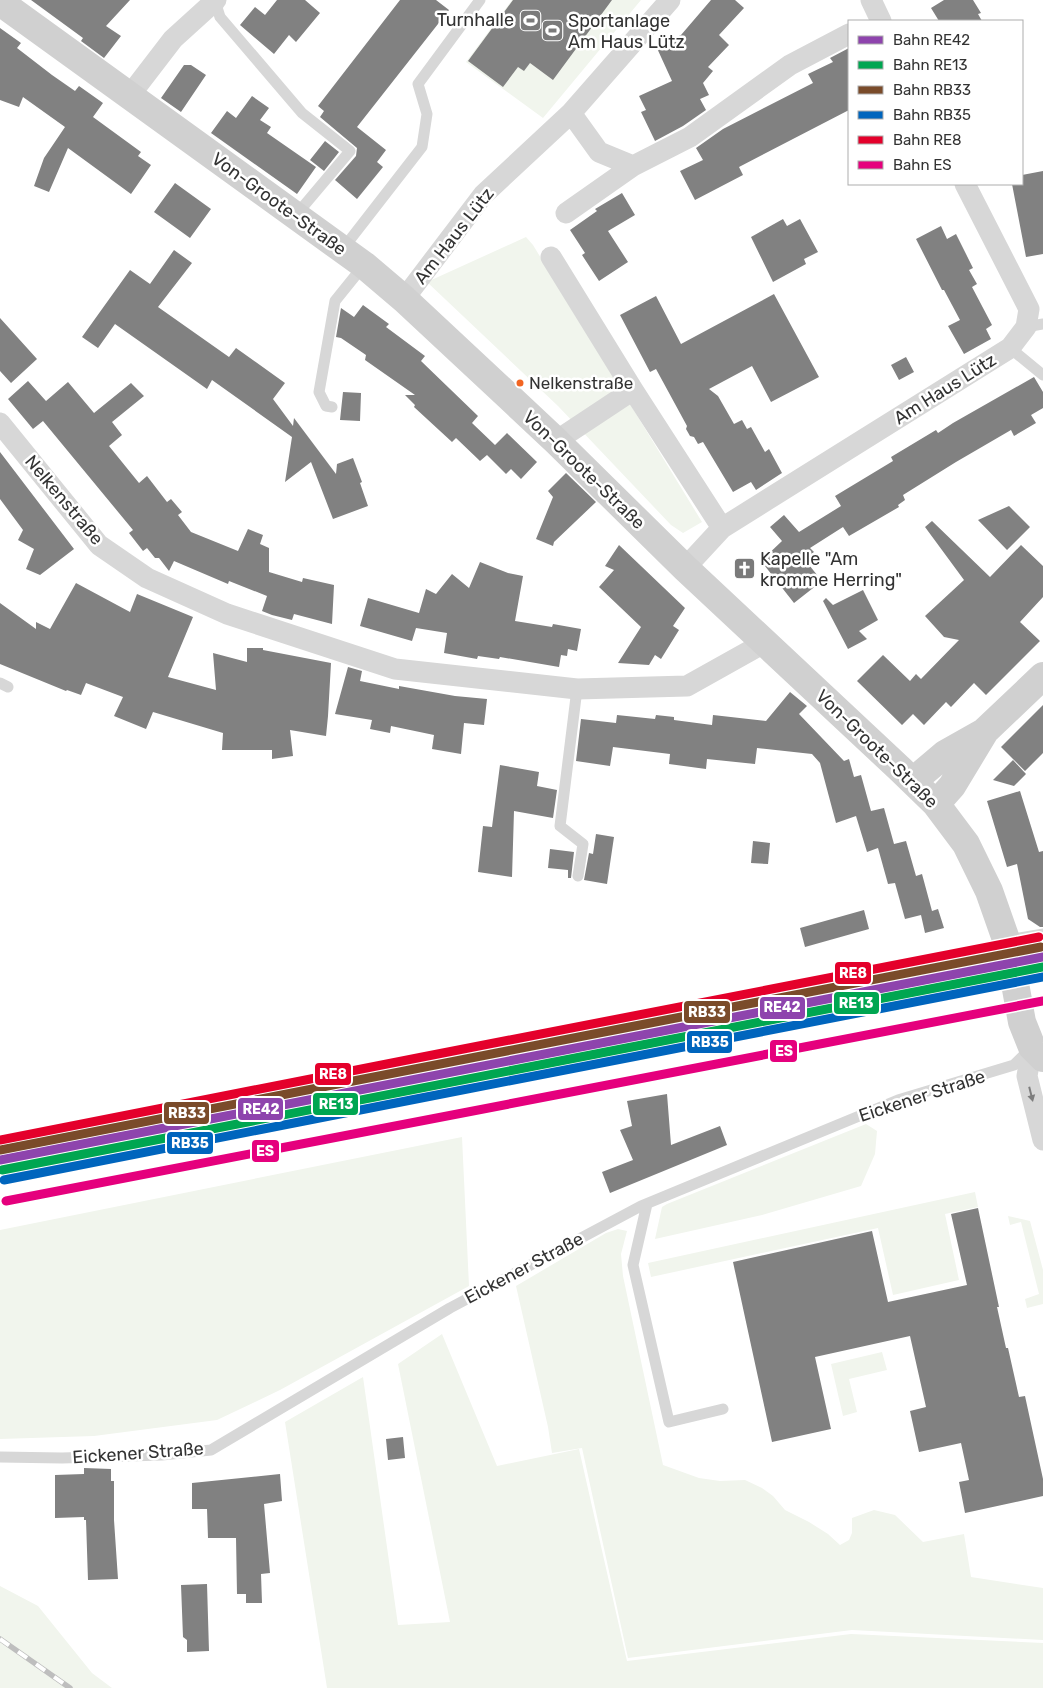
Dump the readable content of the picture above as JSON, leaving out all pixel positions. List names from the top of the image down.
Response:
{
  "streets": {
    "street": ["Von-Groote-Straße", "Am Haus Lütz", "Nelkenstraße"],
    "lane": ["Eickener Straße"]
  },
  "crossings": [
    ["Von-Groote-Straße", "Am Haus Lütz"],
    ["Von-Groote-Straße", "Nelkenstraße"],
    ["Von-Groote-Straße", "Eickener Straße"]
  ],
  "places": {
    "sports": ["Turnhalle", "Sportanlage Am Haus Lütz"],
    "other": ["Nelkenstraße"],
    "church": ["Kapelle \"Am kromme Herring\""]
  },
  "lines": [
    "rail line RE8",
    "rail line RB33",
    "rail line RE42",
    "rail line RE13",
    "rail line RB35",
    "rail line ES"
  ],
  "legend": [
    "Bahn RE42",
    "Bahn RE13",
    "Bahn RB33",
    "Bahn RB35",
    "Bahn RE8",
    "Bahn ES"
  ]
}
